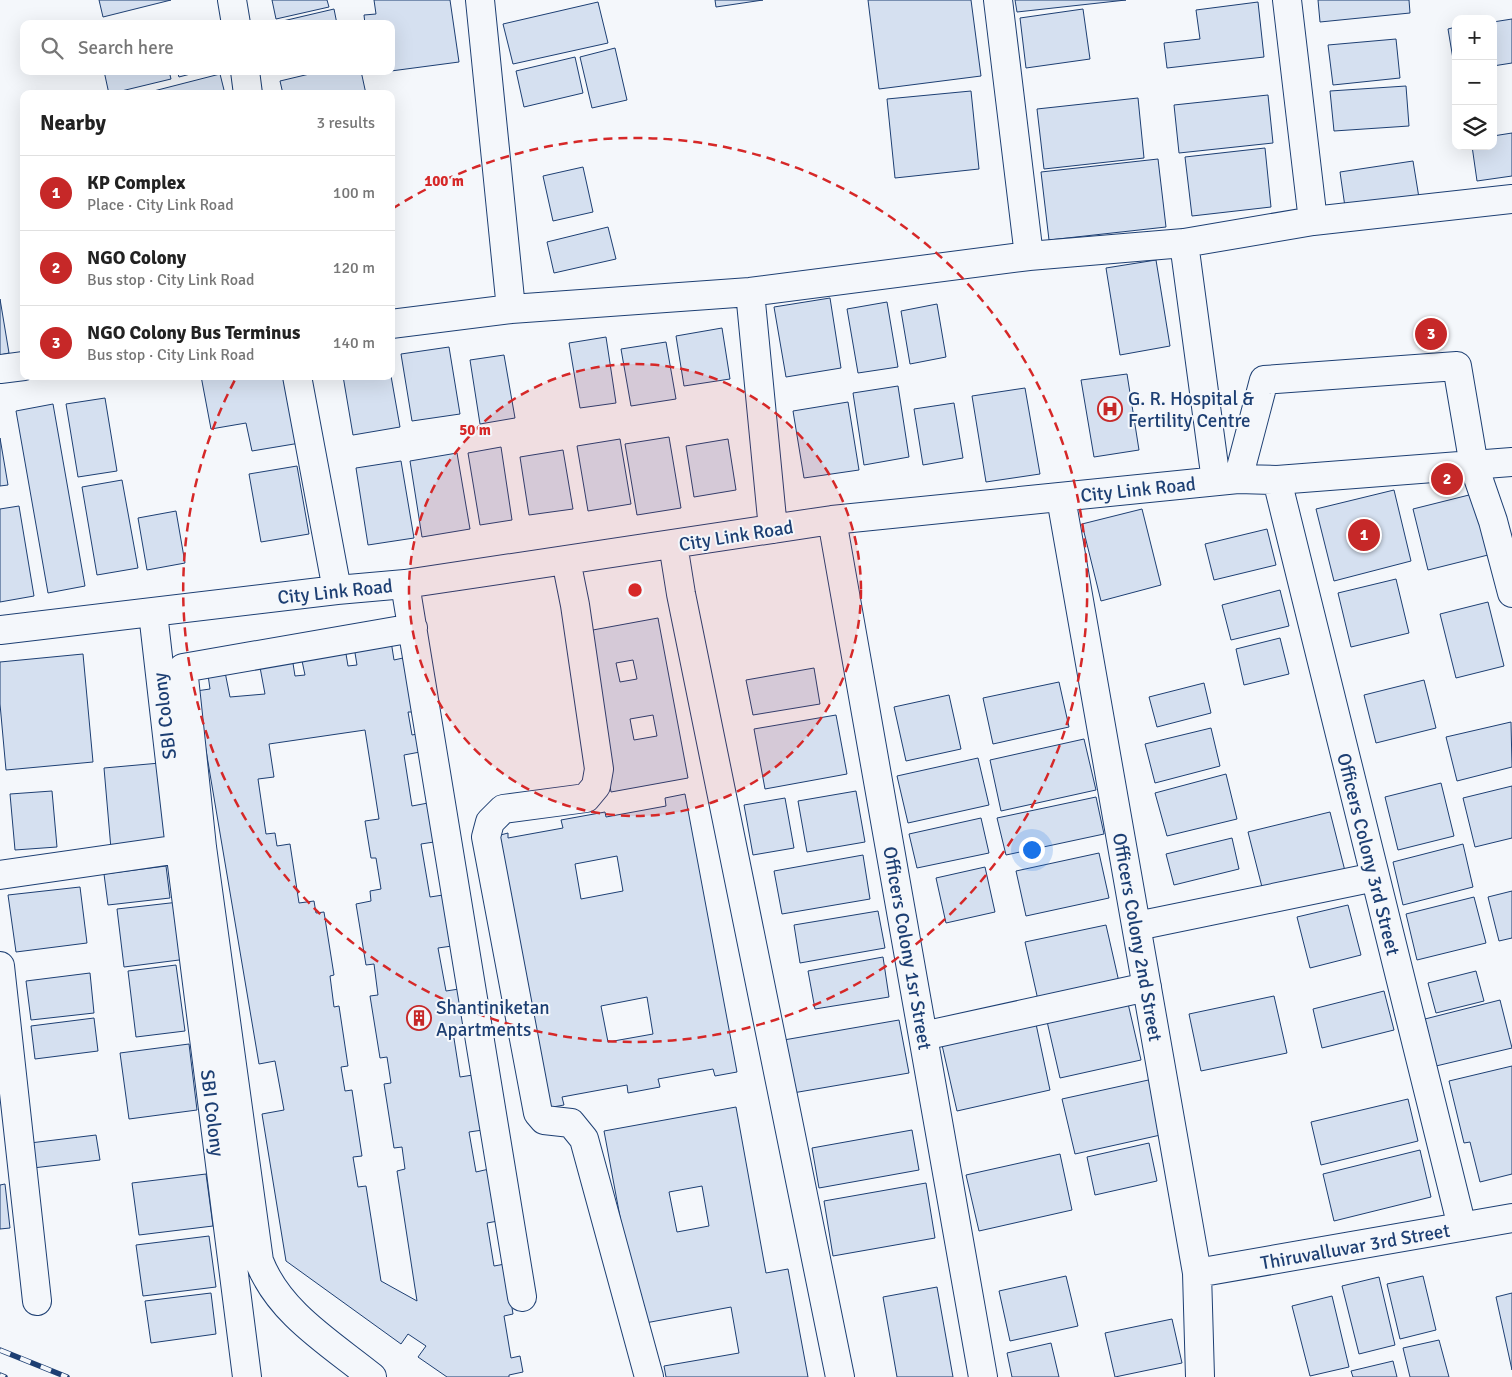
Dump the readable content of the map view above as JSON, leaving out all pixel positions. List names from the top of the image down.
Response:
{
  "streets": {
    "street": [
      "City Link Road",
      "SBI Colony",
      "Officers Colony 3rd Street",
      "Officers Colony 2nd Street",
      "Officers Colony 1sr Street",
      "Thiruvalluvar 3rd Street"
    ]
  },
  "crossings": [
    ["City Link Road", "SBI Colony"],
    ["City Link Road", "Officers Colony 3rd Street"],
    ["City Link Road", "Officers Colony 2nd Street"],
    ["City Link Road", "Officers Colony 1sr Street"],
    ["Officers Colony 3rd Street", "Thiruvalluvar 3rd Street"],
    ["Officers Colony 2nd Street", "Thiruvalluvar 3rd Street"]
  ],
  "places": {
    "hospital": ["G. R. Hospital & Fertility Centre"],
    "building": ["Shantiniketan Apartments"]
  },
  "page": {
    "map_buttons": ["+", "−"],
    "search": "Search here",
    "heading": ["Nearby", "3 results"],
    "list": [
      {
        "mark": "1",
        "name": "KP Complex",
        "note": "Place · City Link Road",
        "value": "100 m"
      },
      {
        "mark": "2",
        "name": "NGO Colony",
        "note": "Bus stop · City Link Road",
        "value": "120 m"
      },
      {
        "mark": "3",
        "name": "NGO Colony Bus Terminus",
        "note": "Bus stop · City Link Road",
        "value": "140 m"
      }
    ],
    "pins": ["3", "2", "1"]
  },
  "rings": ["100 m", "50 m"]
}
